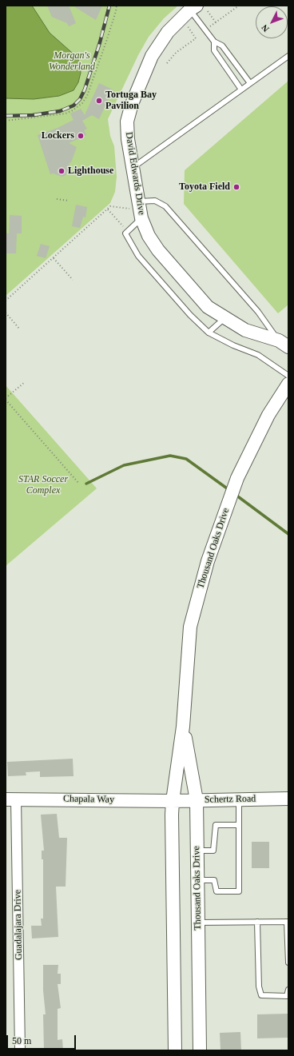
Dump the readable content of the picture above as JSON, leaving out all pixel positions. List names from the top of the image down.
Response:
{
  "streets": {
    "main road": [
      "David Edwards Drive",
      "Thousand Oaks Drive",
      "Chapala Way",
      "Schertz Road"
    ],
    "street": ["Guadalajara Drive"]
  },
  "crossings": [
    ["Thousand Oaks Drive", "Chapala Way"],
    ["Thousand Oaks Drive", "Schertz Road"],
    ["Chapala Way", "Schertz Road"],
    ["Chapala Way", "Guadalajara Drive"]
  ],
  "parks": ["Morgan's Wonderland", "STAR Soccer Complex"],
  "places": [
    "Tortuga Bay Pavilion",
    "Lockers",
    "Lighthouse",
    "Toyota Field"
  ],
  "scale_bar": "50 m",
  "north": "bottom left"
}
